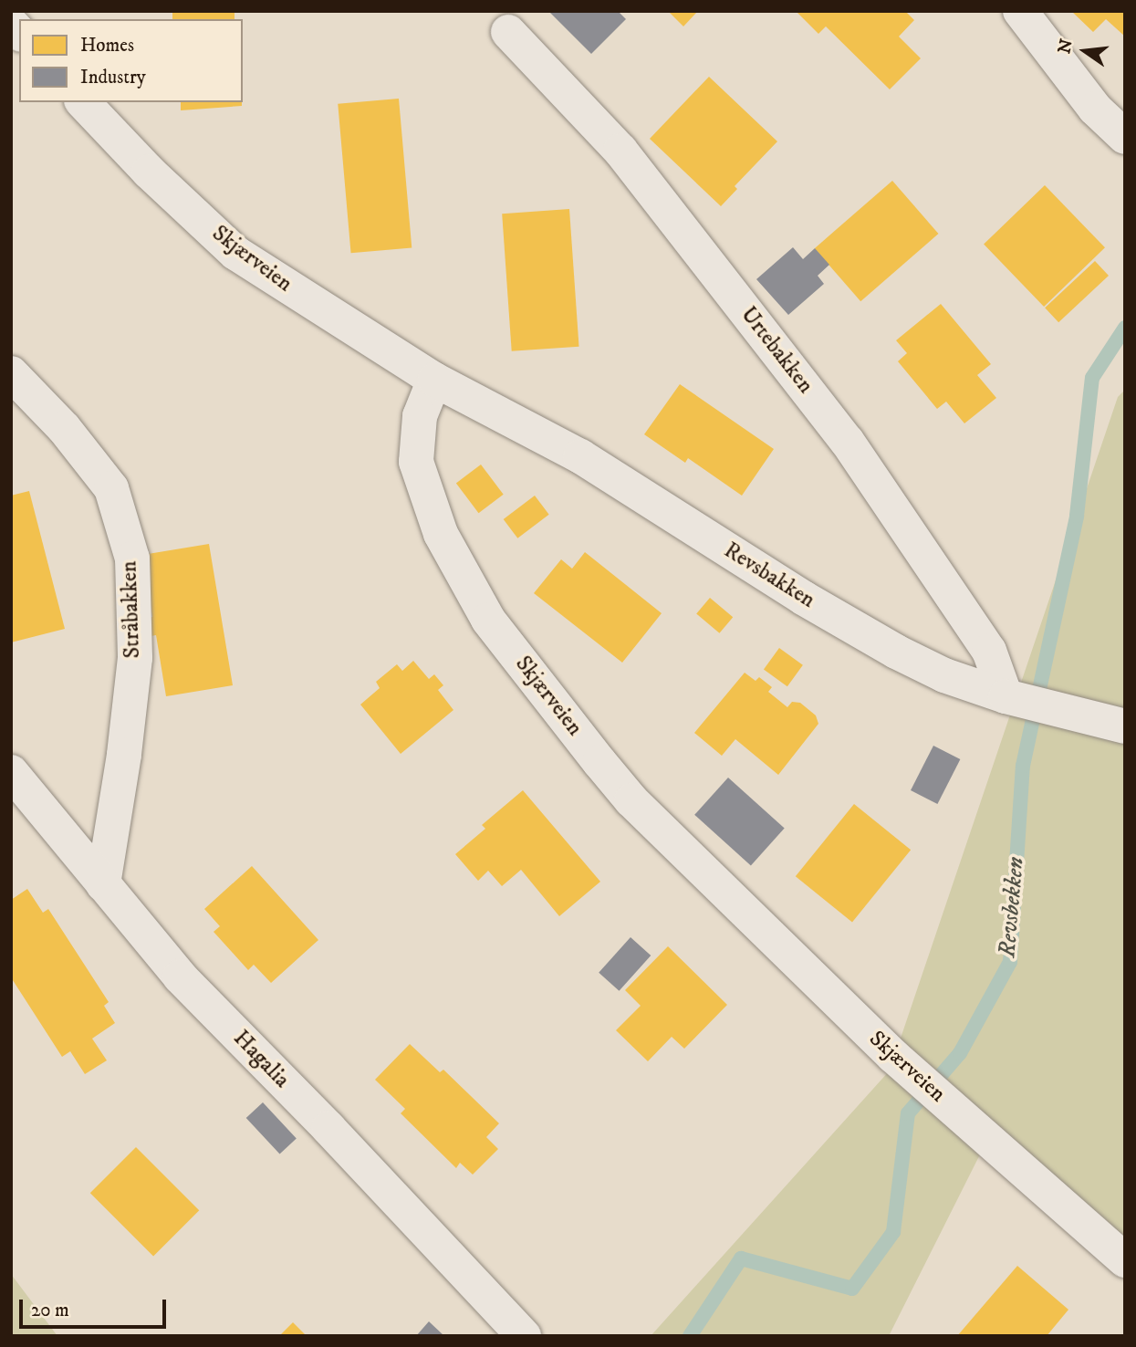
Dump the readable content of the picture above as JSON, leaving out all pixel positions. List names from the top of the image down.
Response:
{
  "streets": {
    "street": [
      "Skjærveien",
      "Urtebakken",
      "Revsbakken",
      "Stråbakken",
      "Hagalia"
    ]
  },
  "crossings": [
    ["Skjærveien", "Revsbakken"],
    ["Urtebakken", "Revsbakken"],
    ["Stråbakken", "Hagalia"]
  ],
  "water": ["Revsbekken"],
  "legend": ["Homes", "Industry"],
  "scale_bar": "20 m",
  "north": "left"
}
